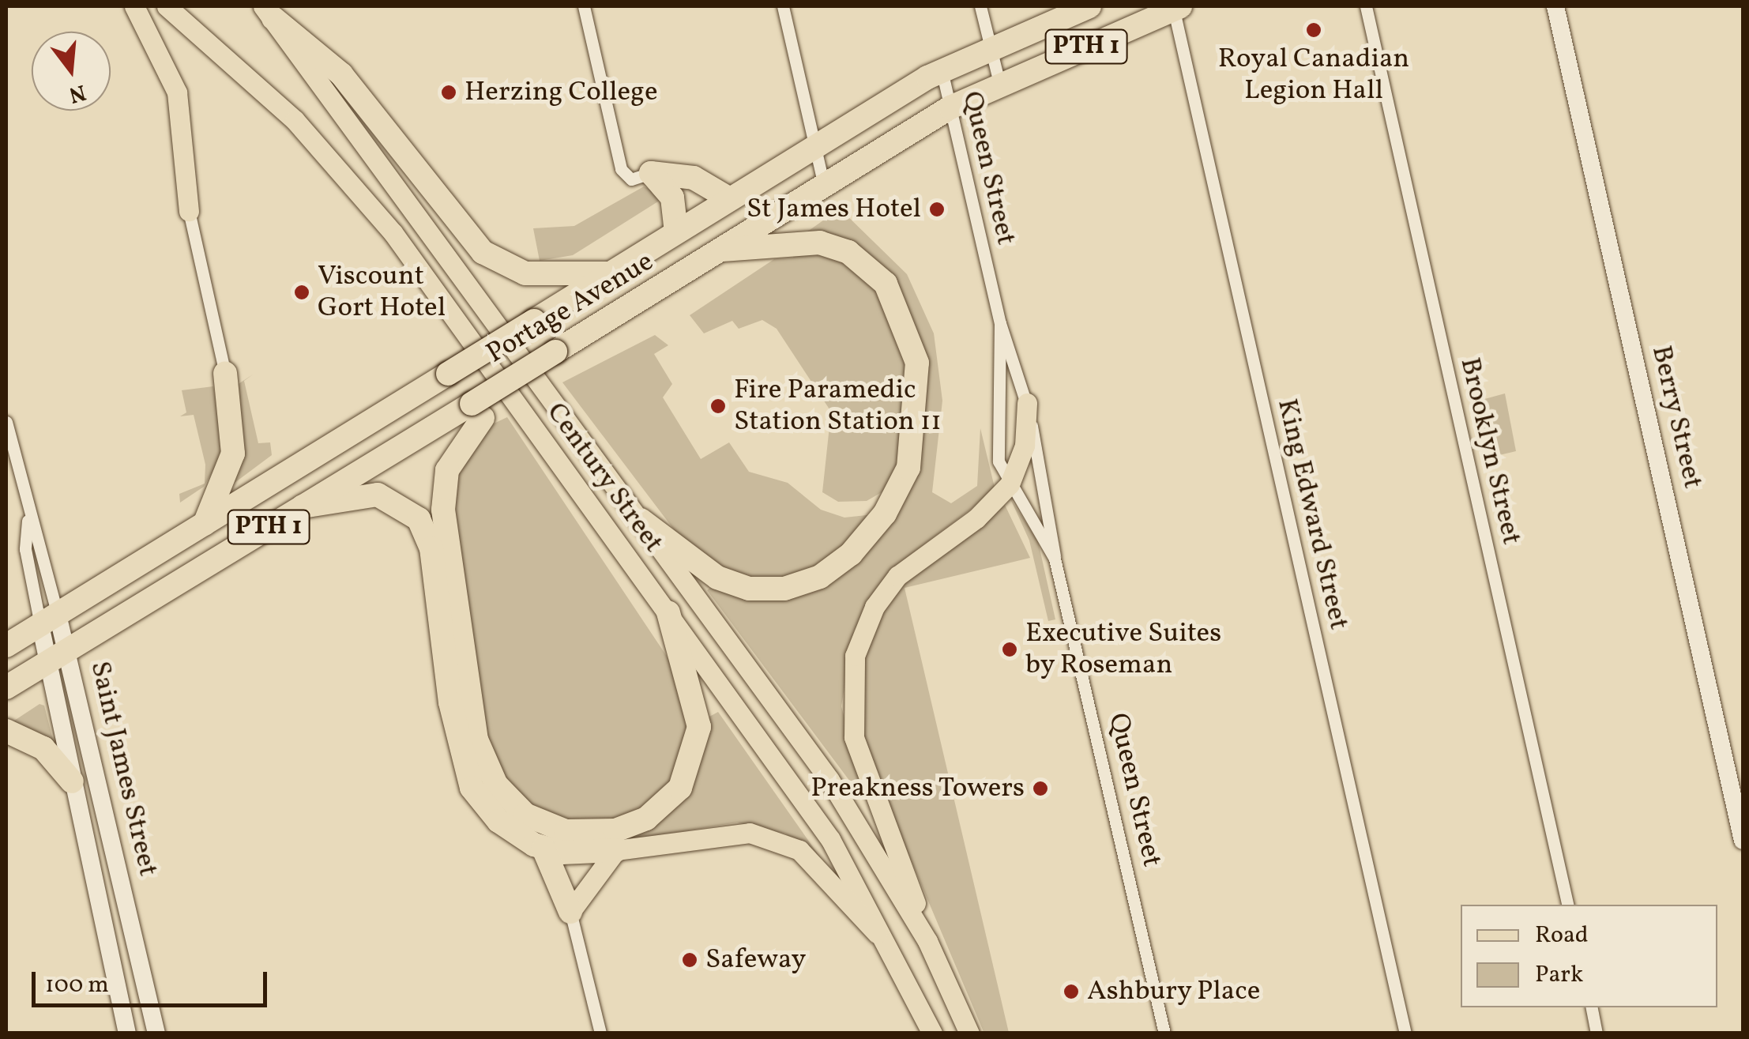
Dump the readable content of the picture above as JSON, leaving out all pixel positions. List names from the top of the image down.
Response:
{
  "streets": {
    "highway": ["PTH 1", "Portage Avenue"],
    "main road": ["Century Street"],
    "street": [
      "Queen Street",
      "Berry Street",
      "Brooklyn Street",
      "King Edward Street",
      "Saint James Street"
    ]
  },
  "crossings": [
    ["Queen Street", "Portage Avenue"],
    ["Portage Avenue", "King Edward Street"],
    ["Portage Avenue", "Saint James Street"]
  ],
  "places": [
    "Royal Canadian Legion Hall",
    "Herzing College",
    "St James Hotel",
    "Viscount Gort Hotel",
    "Fire Paramedic Station Station 11",
    "Executive Suites by Roseman",
    "Preakness Towers",
    "Safeway",
    "Ashbury Place"
  ],
  "legend": ["Road", "Park"],
  "scale_bar": "100 m",
  "north": "bottom"
}
